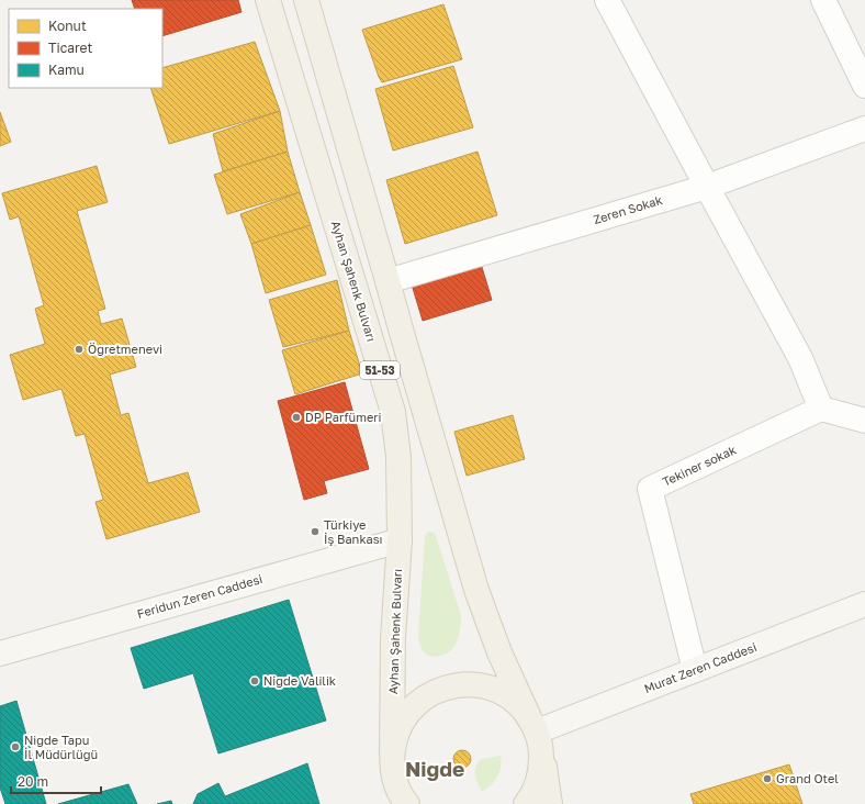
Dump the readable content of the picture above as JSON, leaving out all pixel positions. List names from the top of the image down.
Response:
{
  "streets": {
    "main road": ["Ayhan Şahenk Bulvarı", "51-53"],
    "street": [
      "Zeren Sokak",
      "Tekiner sokak",
      "Feridun Zeren Caddesi",
      "Murat Zeren Caddesi"
    ]
  },
  "crossings": [
    ["Zeren Sokak", "51-53"],
    ["Ayhan Şahenk Bulvarı", "Feridun Zeren Caddesi"],
    ["51-53", "Murat Zeren Caddesi"],
    ["Tekiner sokak", "Murat Zeren Caddesi"]
  ],
  "districts": ["Niğde"],
  "places": [
    "Öğretmenevi",
    "DP Parfümeri",
    "Türkiye İş Bankası",
    "Niğde Valilik",
    "Niğde Tapu İl Müdürlüğü",
    "Grand Otel"
  ],
  "legend": ["Konut", "Ticaret", "Kamu"],
  "scale_bar": "20 m"
}
